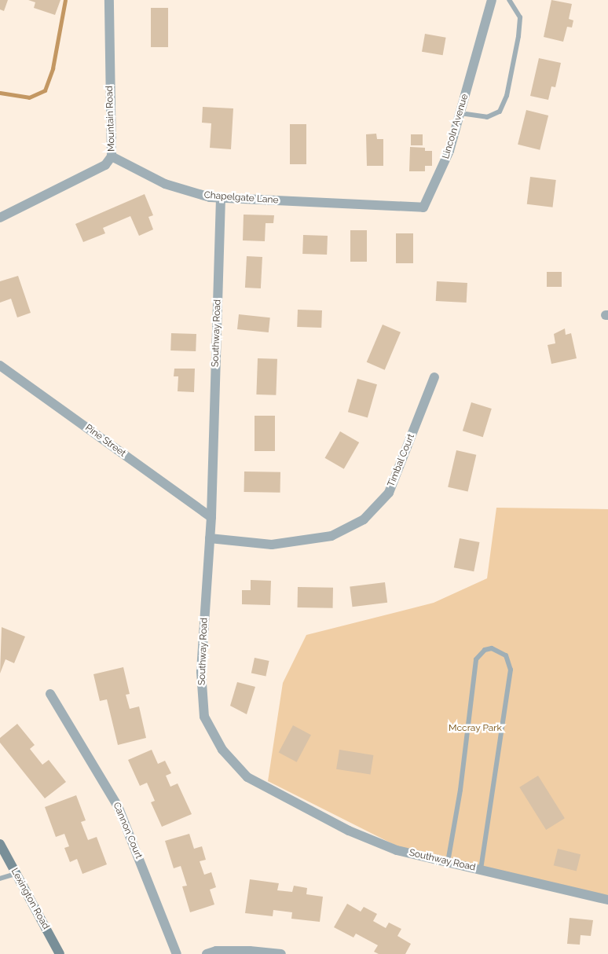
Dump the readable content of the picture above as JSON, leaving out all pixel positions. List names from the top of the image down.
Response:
{
  "streets": {
    "main road": ["Lexington Road"],
    "street": [
      "Mountain Road",
      "Lincoln Avenue",
      "Chapelgate Lane",
      "Southway Road",
      "Pine Street",
      "Timbal Court",
      "Cannon Court"
    ]
  },
  "crossings": [
    ["Mountain Road", "Chapelgate Lane"],
    ["Lincoln Avenue", "Chapelgate Lane"],
    ["Chapelgate Lane", "Southway Road"],
    ["Southway Road", "Pine Street"],
    ["Southway Road", "Timbal Court"]
  ],
  "parks": ["Mccray Park"]
}
